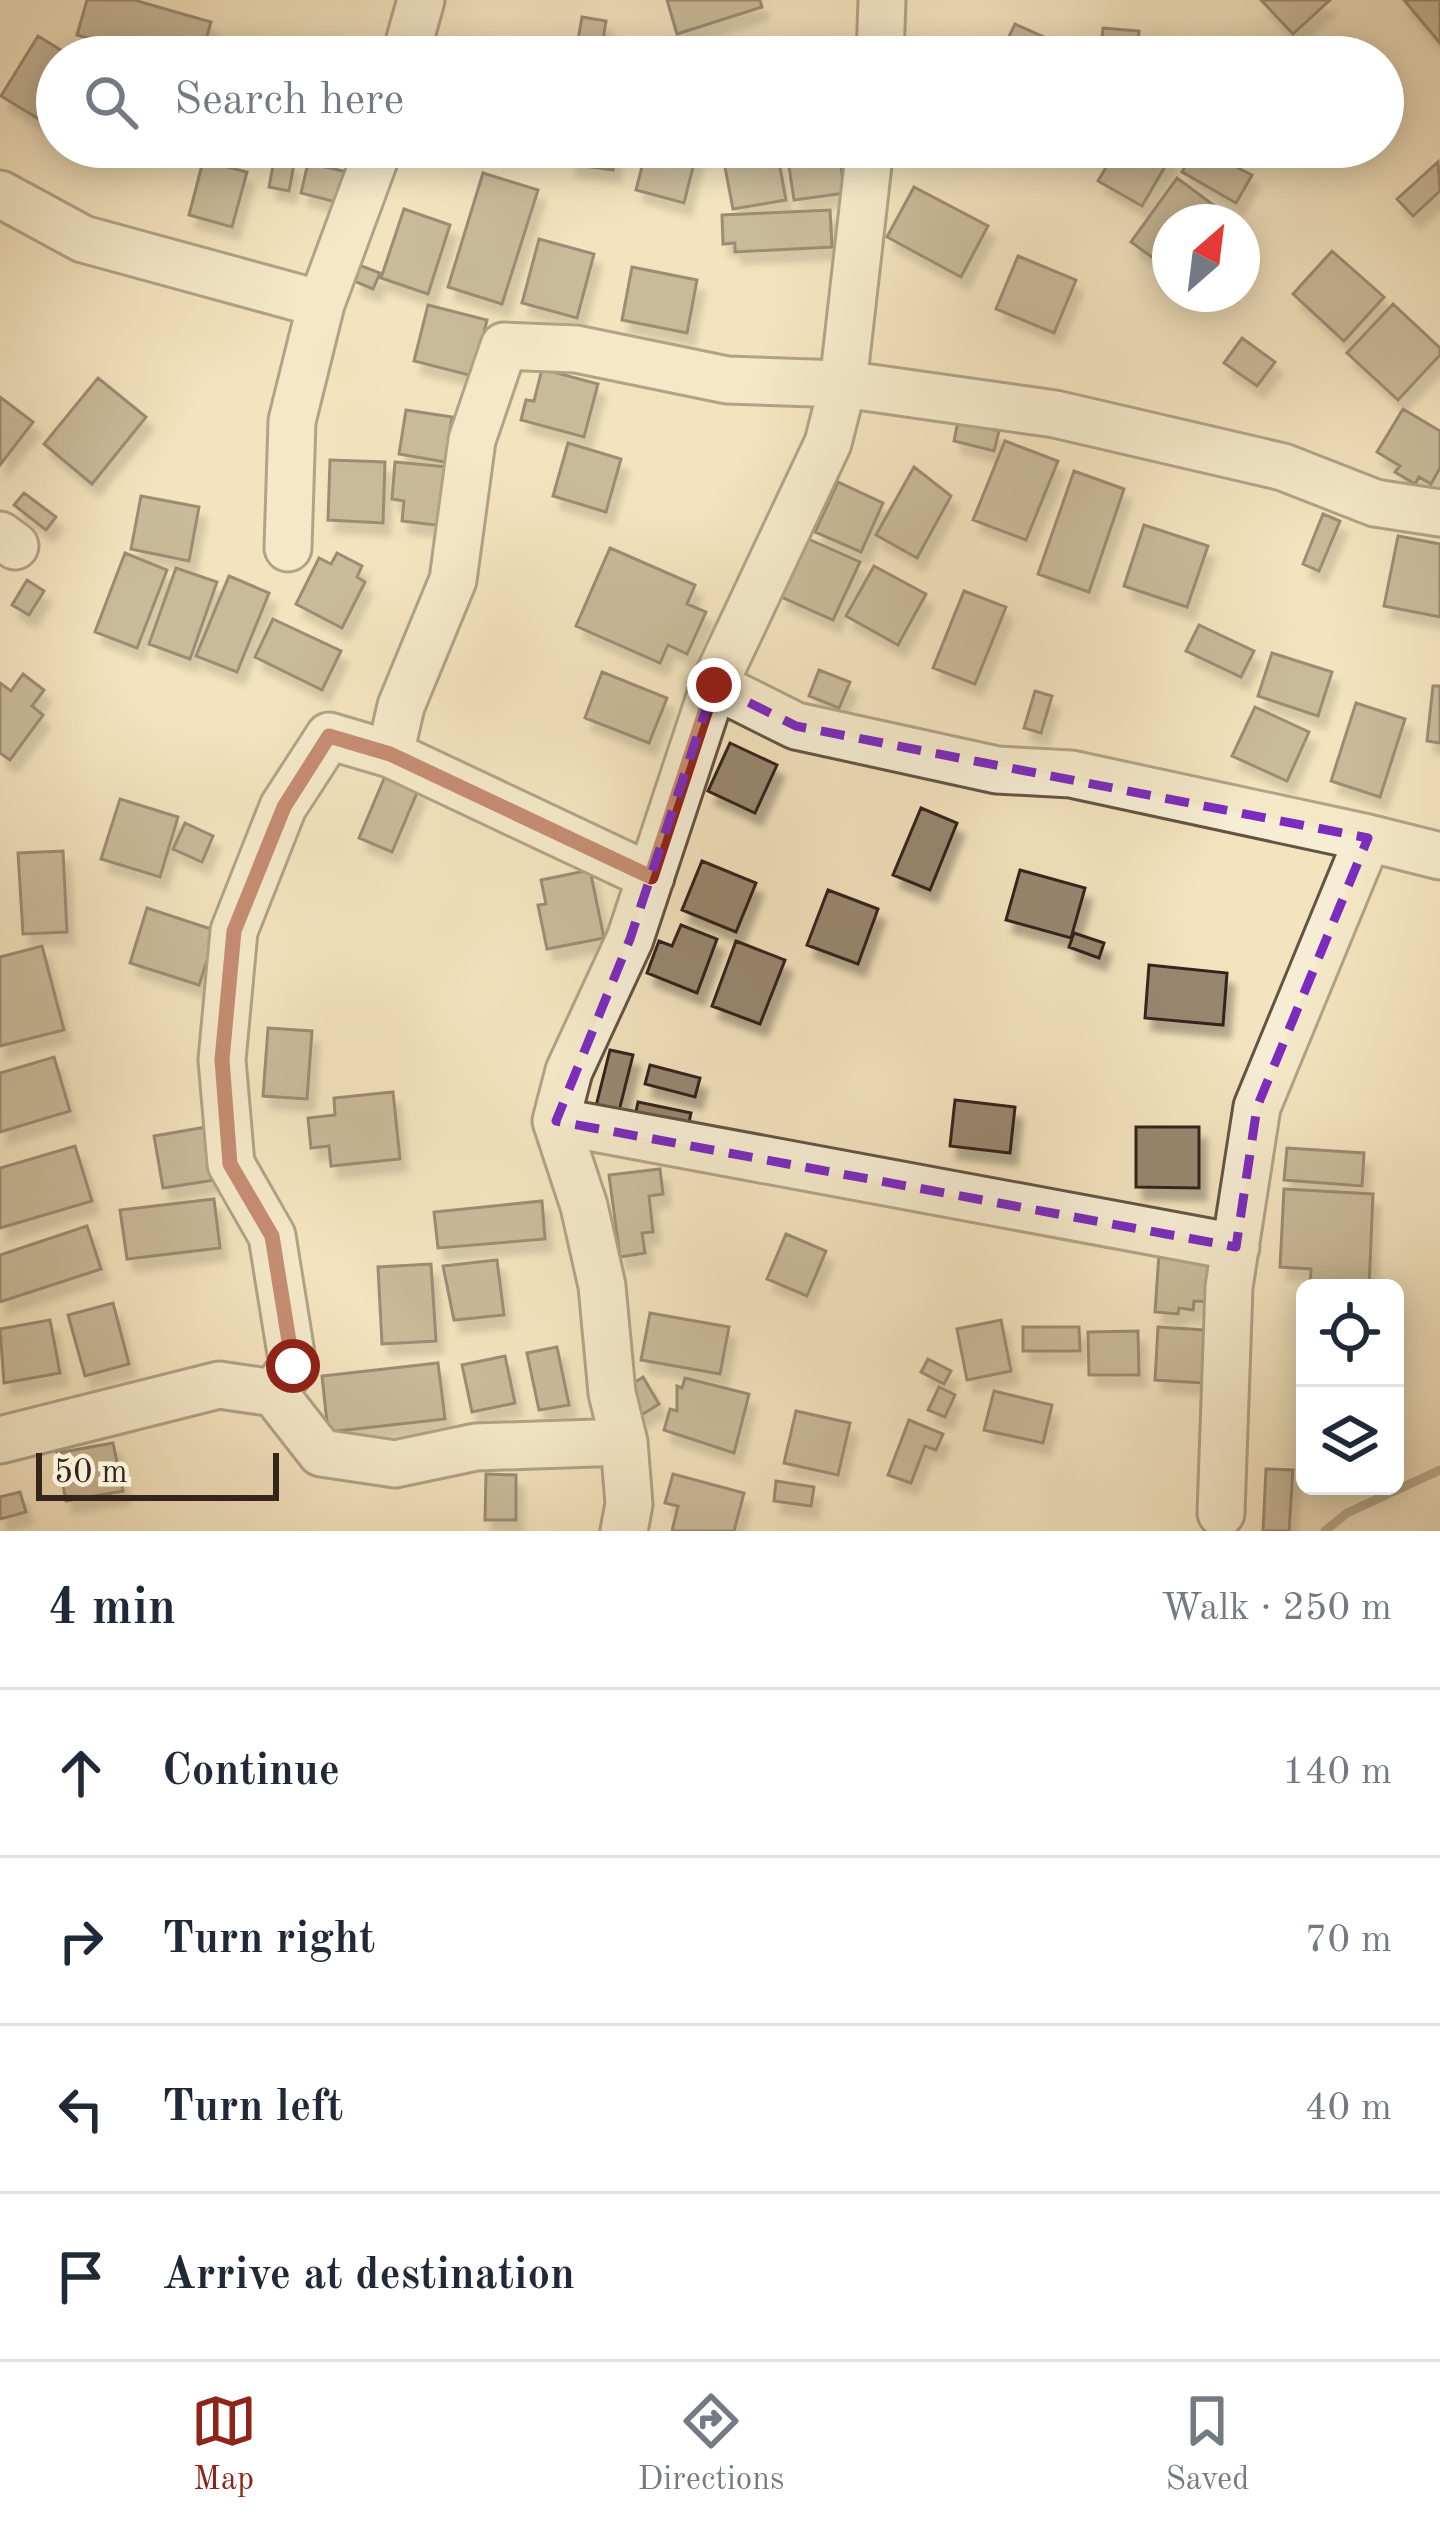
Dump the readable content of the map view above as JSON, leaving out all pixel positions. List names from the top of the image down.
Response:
{
  "scale_bar": "50 m",
  "north": "top right",
  "page": {
    "search": "Search here",
    "scale": "50 m",
    "heading": ["4 min", "Walk · 250 m"],
    "list": [
      ["Continue", "140 m"],
      ["Turn right", "70 m"],
      ["Turn left", "40 m"],
      "Arrive at destination"
    ],
    "nav": ["Map", "Directions", "Saved"]
  }
}
